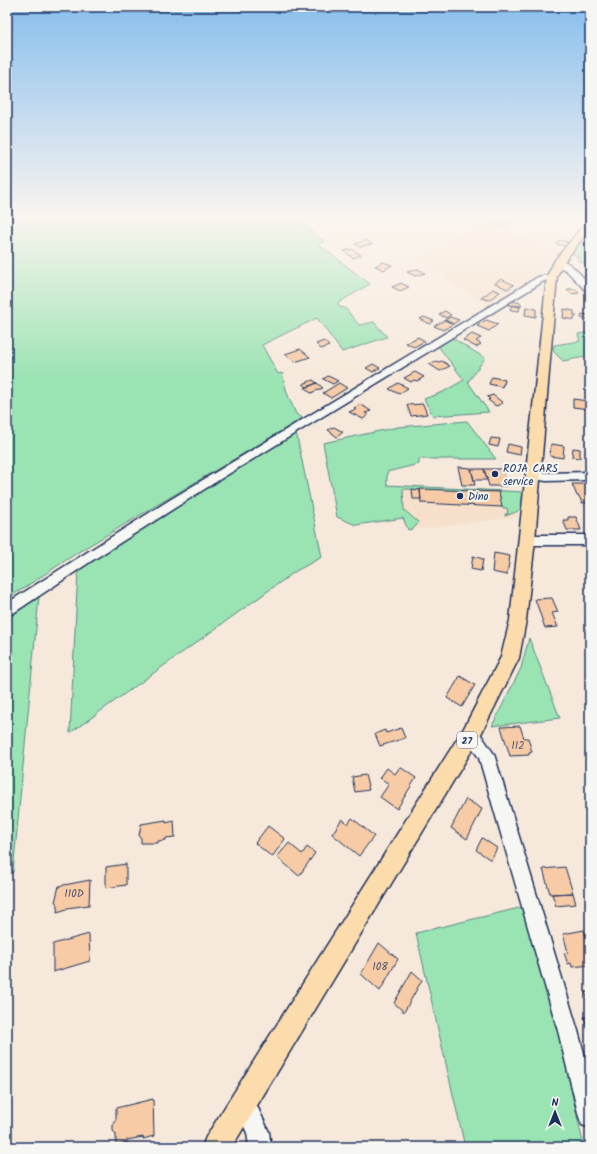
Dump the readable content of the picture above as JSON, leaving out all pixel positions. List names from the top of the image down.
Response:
{
  "streets": {
    "main road": ["27"]
  },
  "places": ["ROJA CARS service", "Dino"],
  "house_numbers": ["112", "110D", "108"],
  "north": "top"
}
